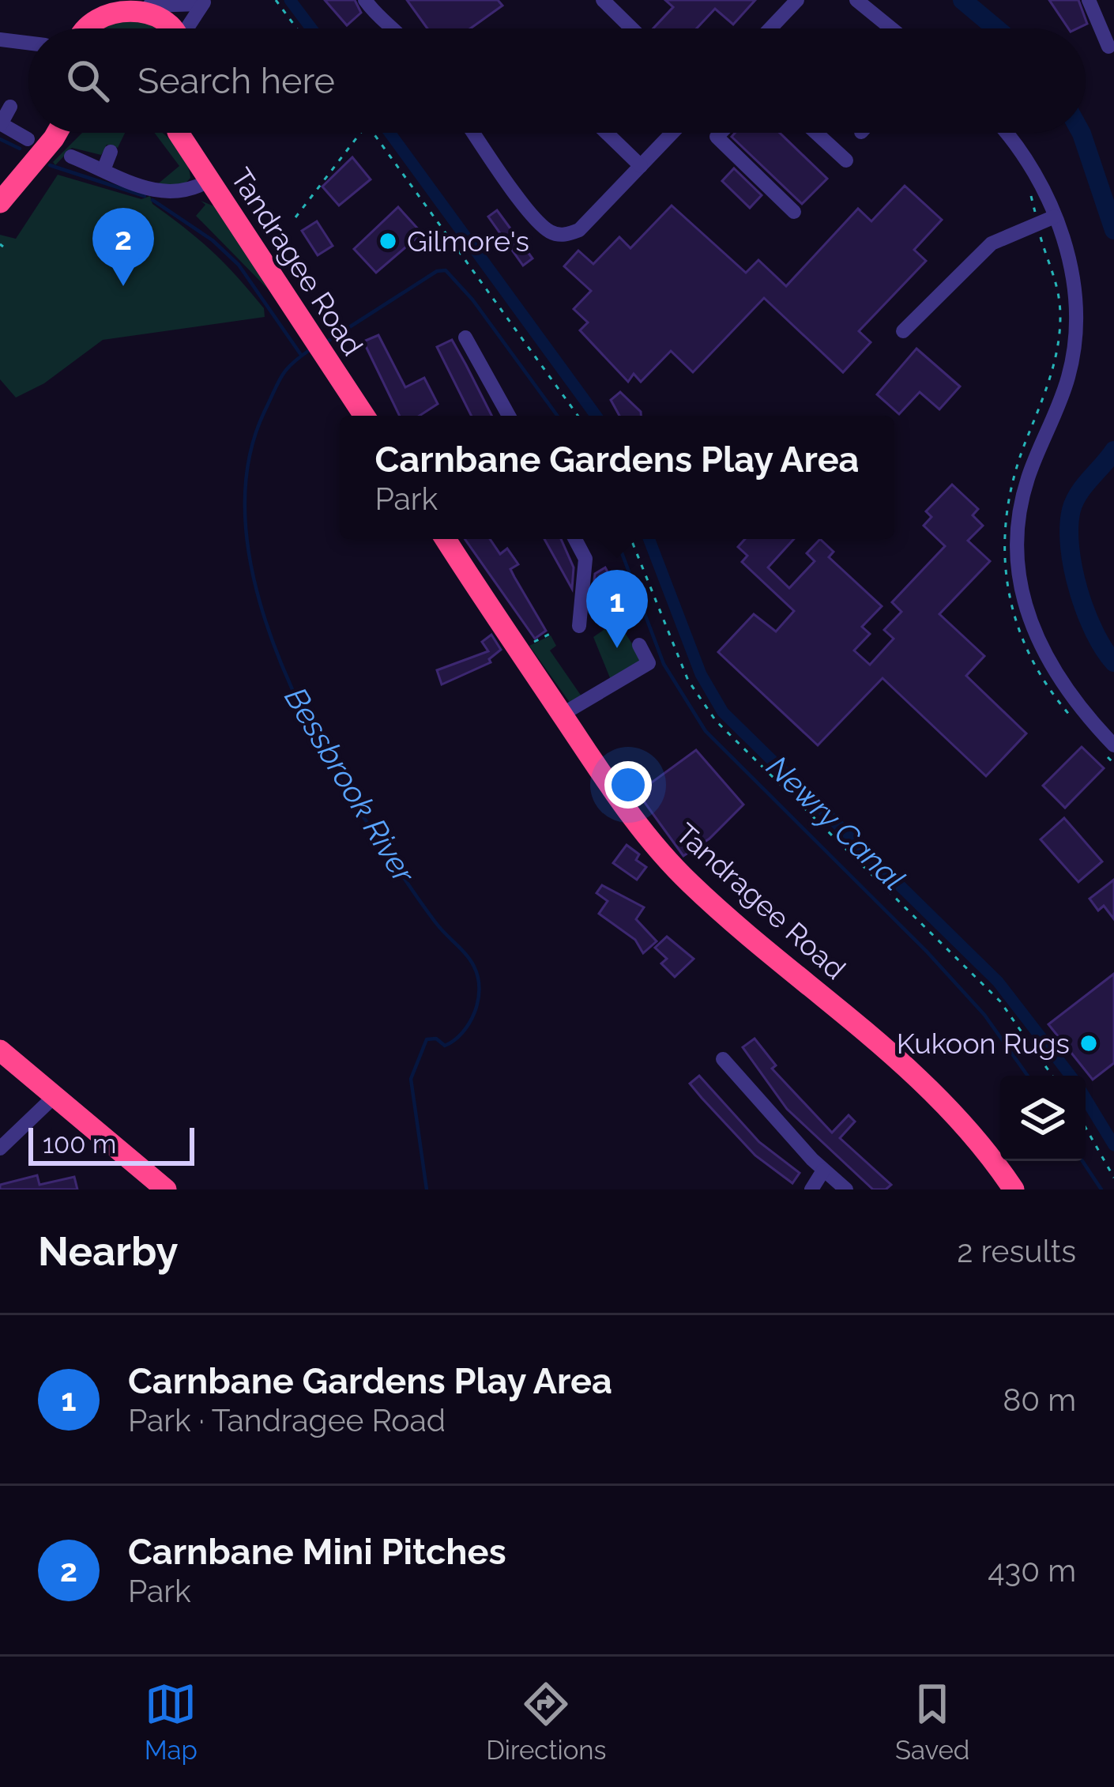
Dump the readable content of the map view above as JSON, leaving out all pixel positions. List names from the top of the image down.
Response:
{
  "streets": {
    "highway": ["Tandragee Road"]
  },
  "water": ["Bessbrook River", "Newry Canal"],
  "places": ["Gilmore's", "Kukoon Rugs"],
  "scale_bar": "100 m",
  "page": {
    "search": "Search here",
    "pins": ["2", "1"],
    "popup": ["Carnbane Gardens Play Area", "Park"],
    "scale": "100 m",
    "heading": ["Nearby", "2 results"],
    "list": [
      {
        "mark": "1",
        "name": "Carnbane Gardens Play Area",
        "note": "Park · Tandragee Road",
        "value": "80 m"
      },
      {
        "mark": "2",
        "name": "Carnbane Mini Pitches",
        "note": "Park",
        "value": "430 m"
      }
    ],
    "nav": ["Map", "Directions", "Saved"]
  }
}
